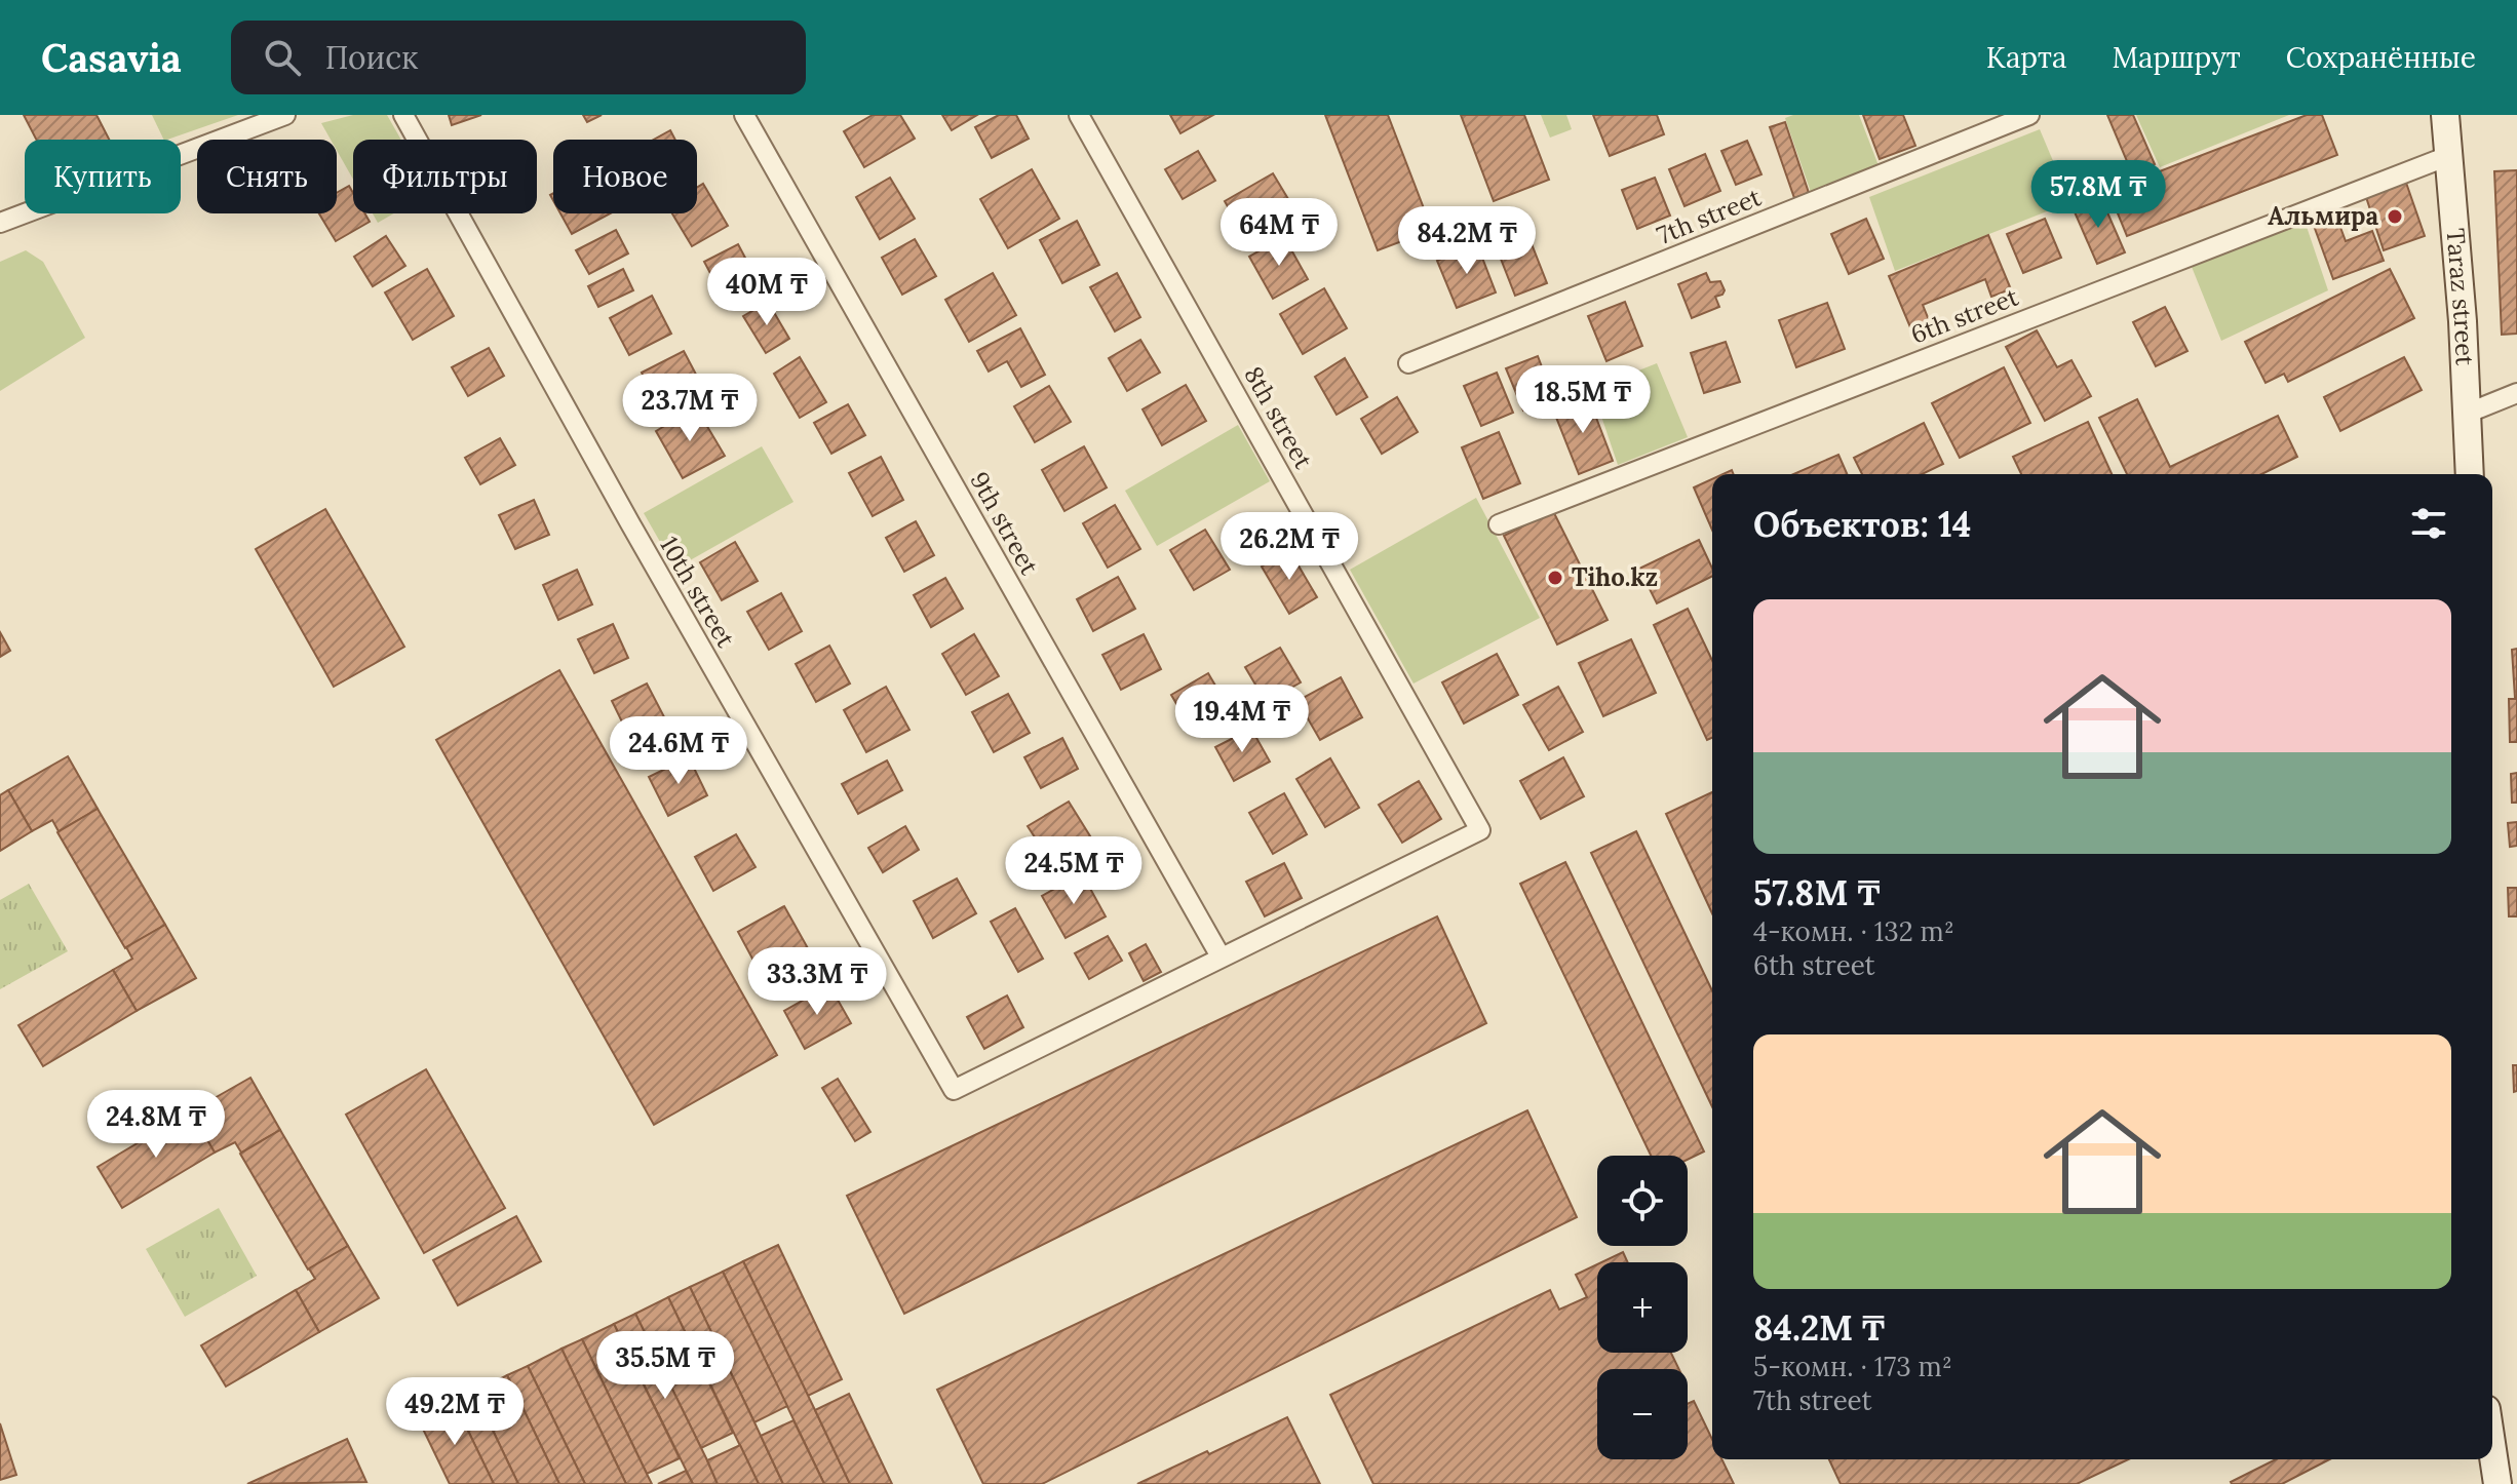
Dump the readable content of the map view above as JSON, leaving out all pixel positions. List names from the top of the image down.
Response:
{
  "streets": {
    "street": [
      "7th street",
      "Taraz street",
      "6th street",
      "8th street",
      "9th street",
      "10th street"
    ]
  },
  "crossings": [
    ["Taraz street", "6th street"],
    ["8th street", "9th street"],
    ["8th street", "10th street"],
    ["9th street", "10th street"]
  ],
  "places": ["Альмира", "Tiho.kz"],
  "page": {
    "header": "Casavia",
    "search": "Поиск",
    "nav": ["Карта", "Маршрут", "Сохранённые"],
    "chip": [
      "Купить",
      "Снять",
      "Фильтры",
      "Новое"
    ],
    "price": [
      "57.8M ₸",
      "64M ₸",
      "84.2M ₸",
      "40M ₸",
      "18.5M ₸",
      "23.7M ₸",
      "26.2M ₸",
      "19.4M ₸",
      "24.6M ₸",
      "24.5M ₸",
      "33.3M ₸",
      "24.8M ₸",
      "35.5M ₸",
      "49.2M ₸"
    ],
    "heading": "Объектов: 14",
    "list": [
      {
        "name": "57.8M ₸",
        "note": "4-комн. · 132 m² · 6th street"
      },
      {
        "name": "84.2M ₸",
        "note": "5-комн. · 173 m² · 7th street"
      }
    ],
    "map_buttons": ["+", "−"]
  }
}
